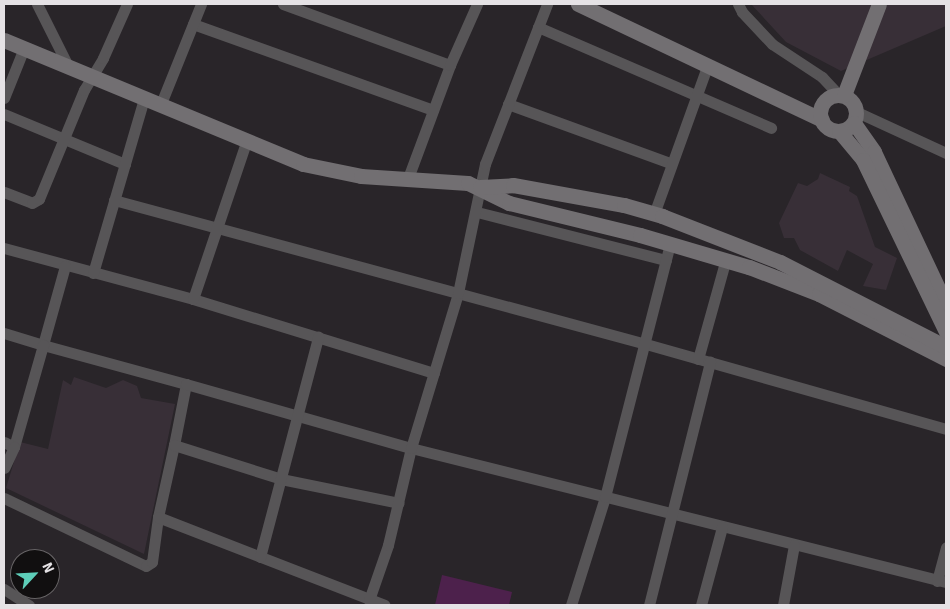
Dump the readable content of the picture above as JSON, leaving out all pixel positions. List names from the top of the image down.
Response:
{
  "north": "top right"
}
